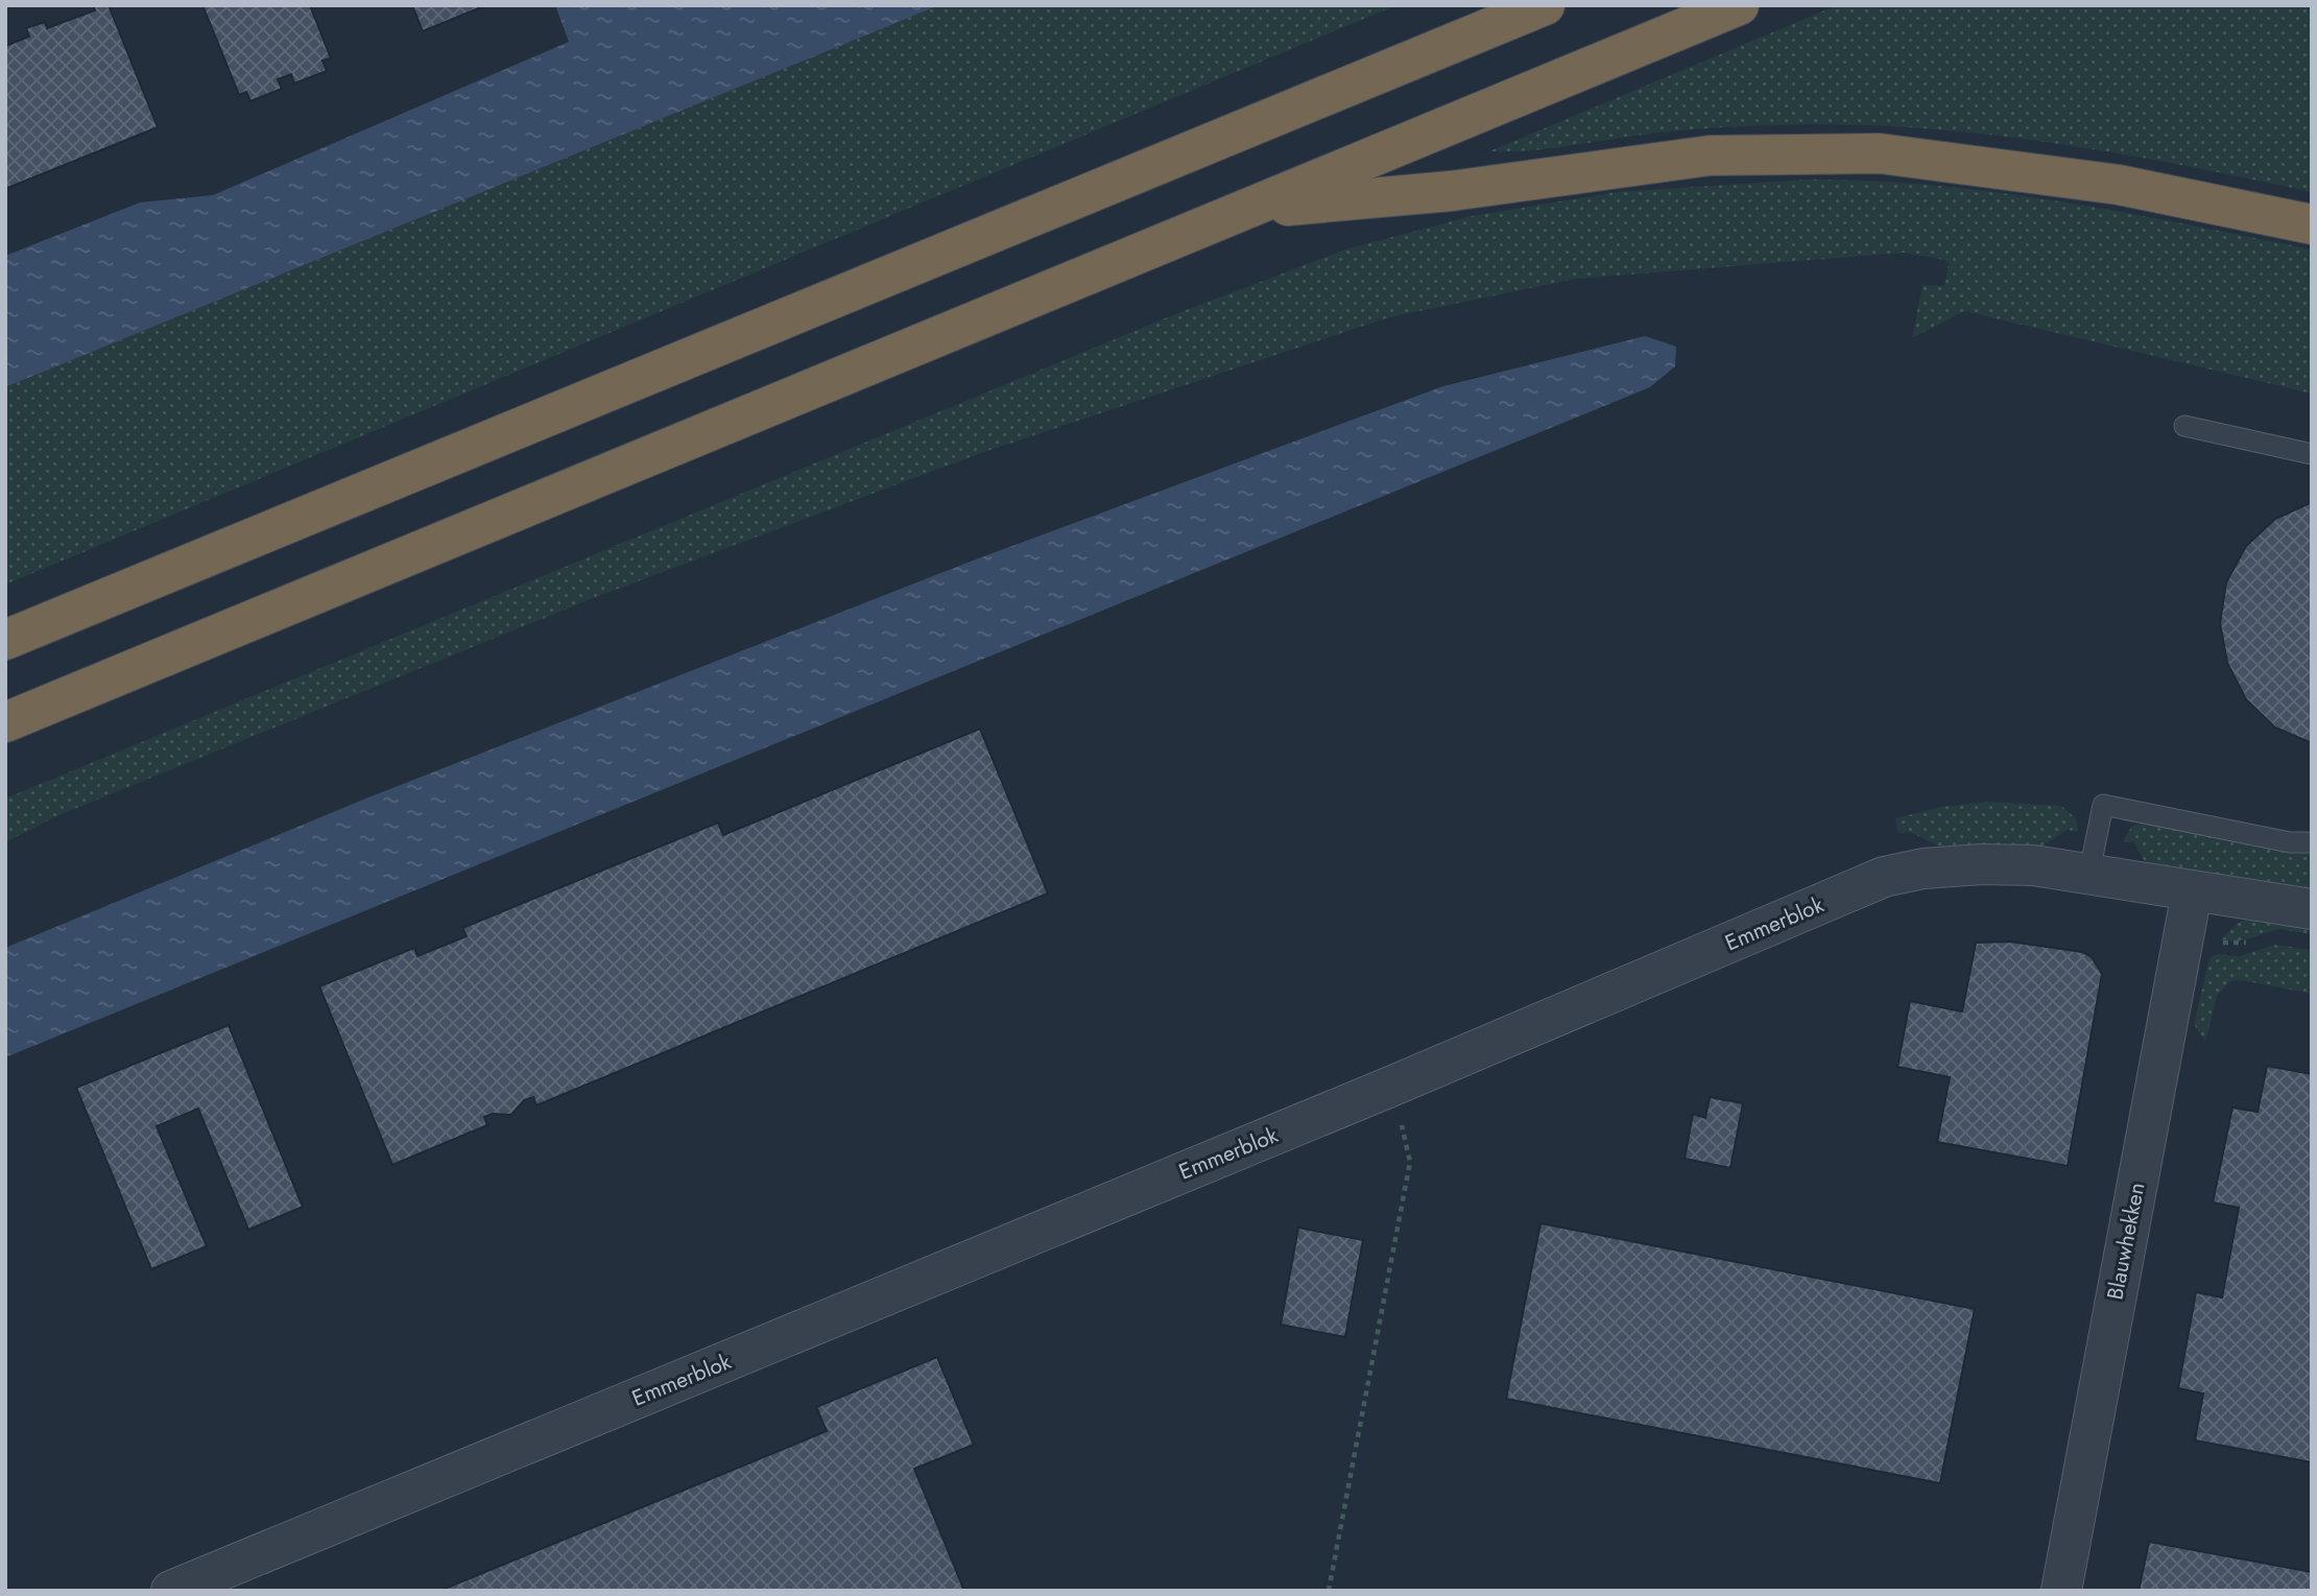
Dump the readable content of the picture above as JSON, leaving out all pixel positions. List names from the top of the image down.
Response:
{
  "streets": {
    "street": ["Emmerblok", "Blauwhekken"]
  },
  "crossings": [
    ["Emmerblok", "Blauwhekken"]
  ]
}
